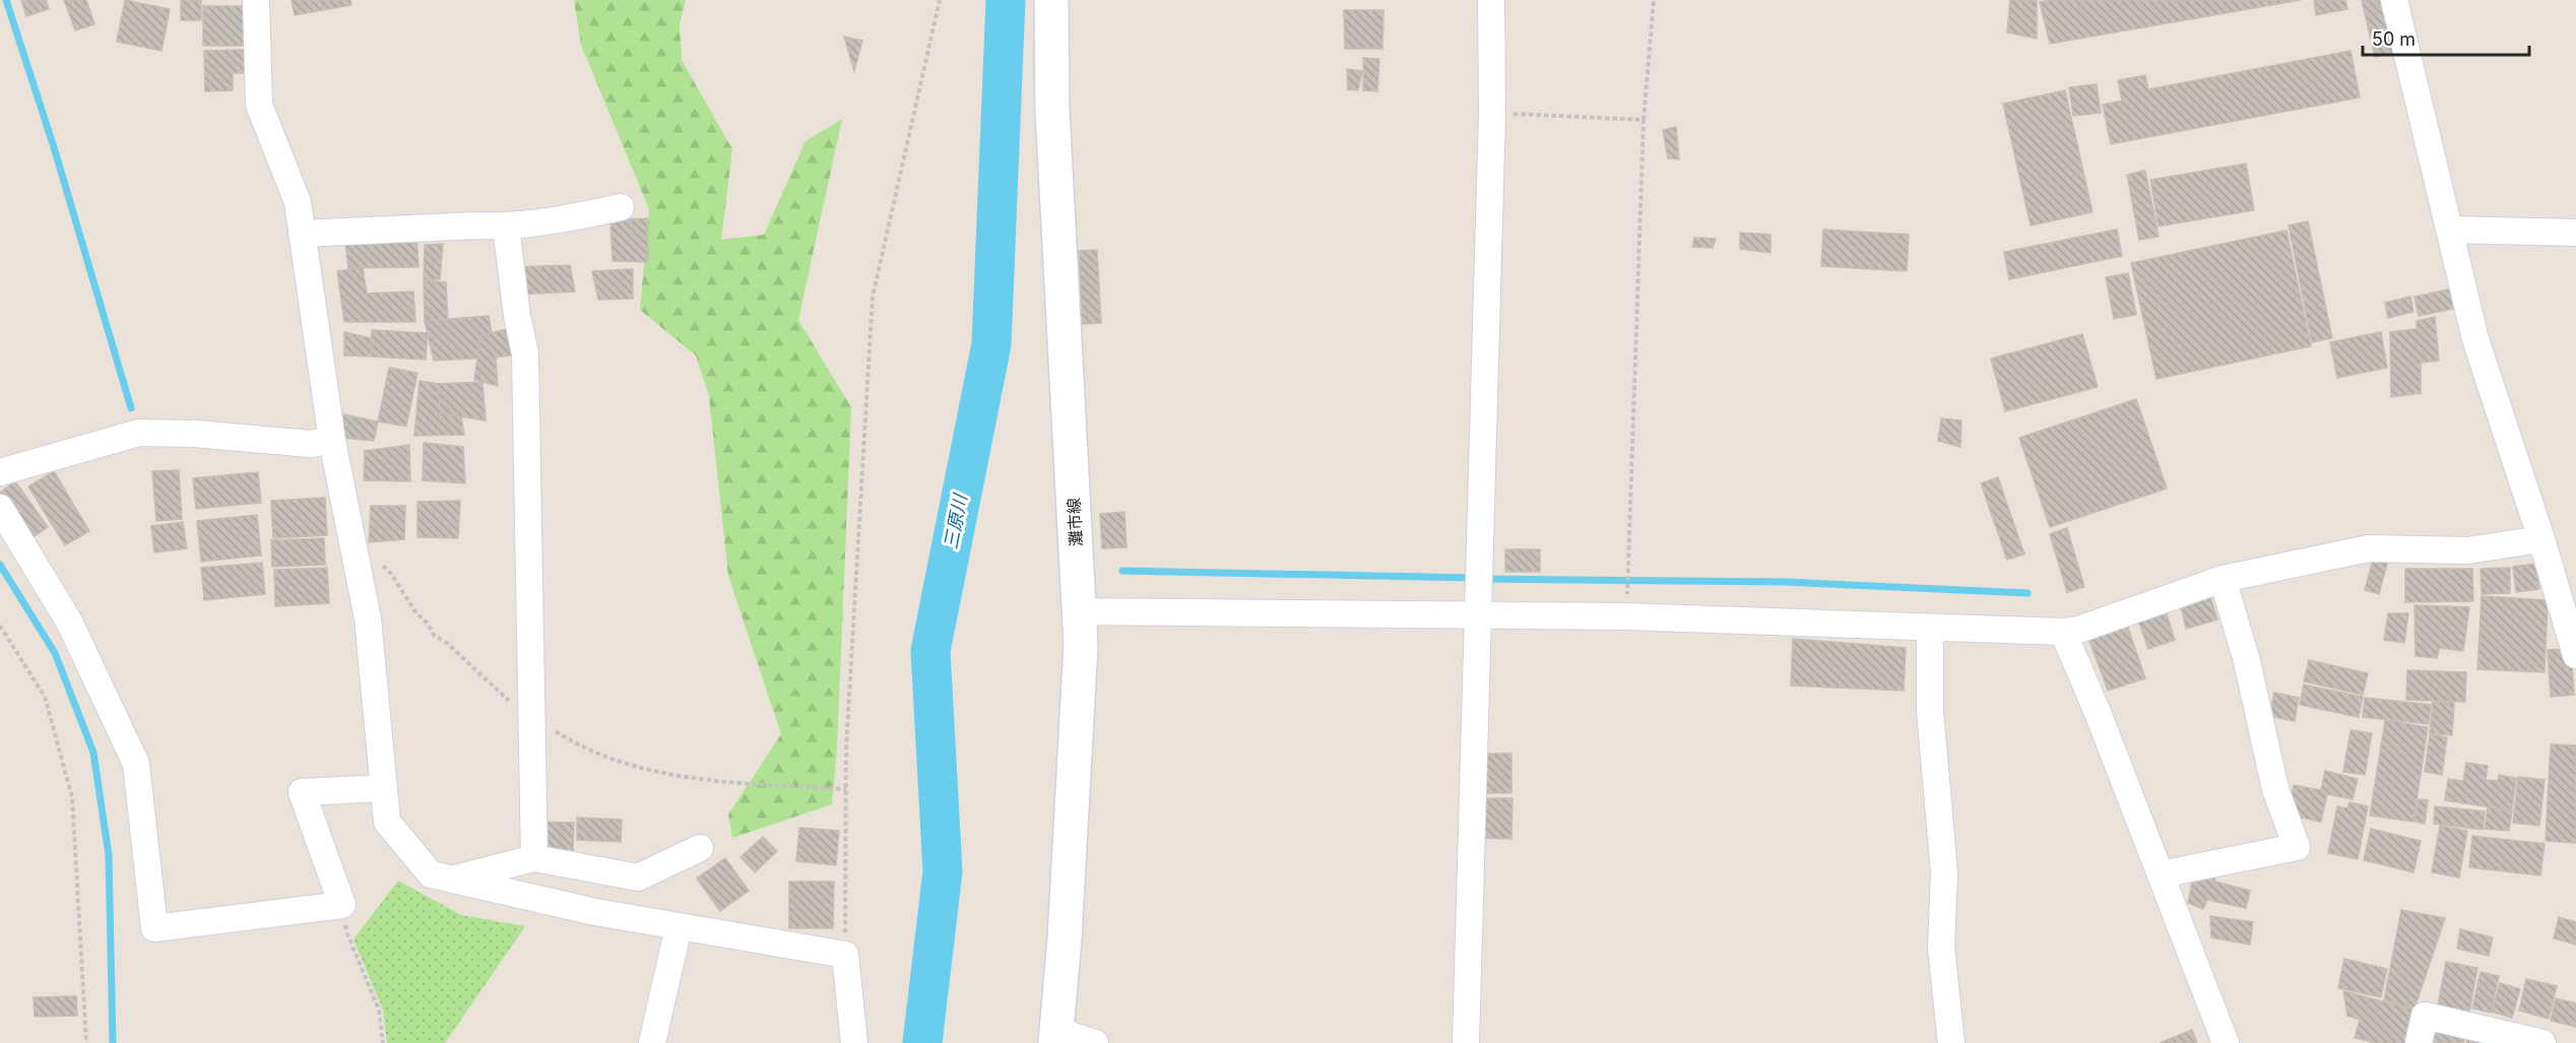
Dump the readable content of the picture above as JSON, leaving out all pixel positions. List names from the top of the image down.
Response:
{
  "streets": {
    "main road": ["灘市線"]
  },
  "water": ["三原川"],
  "scale_bar": "50 m"
}
